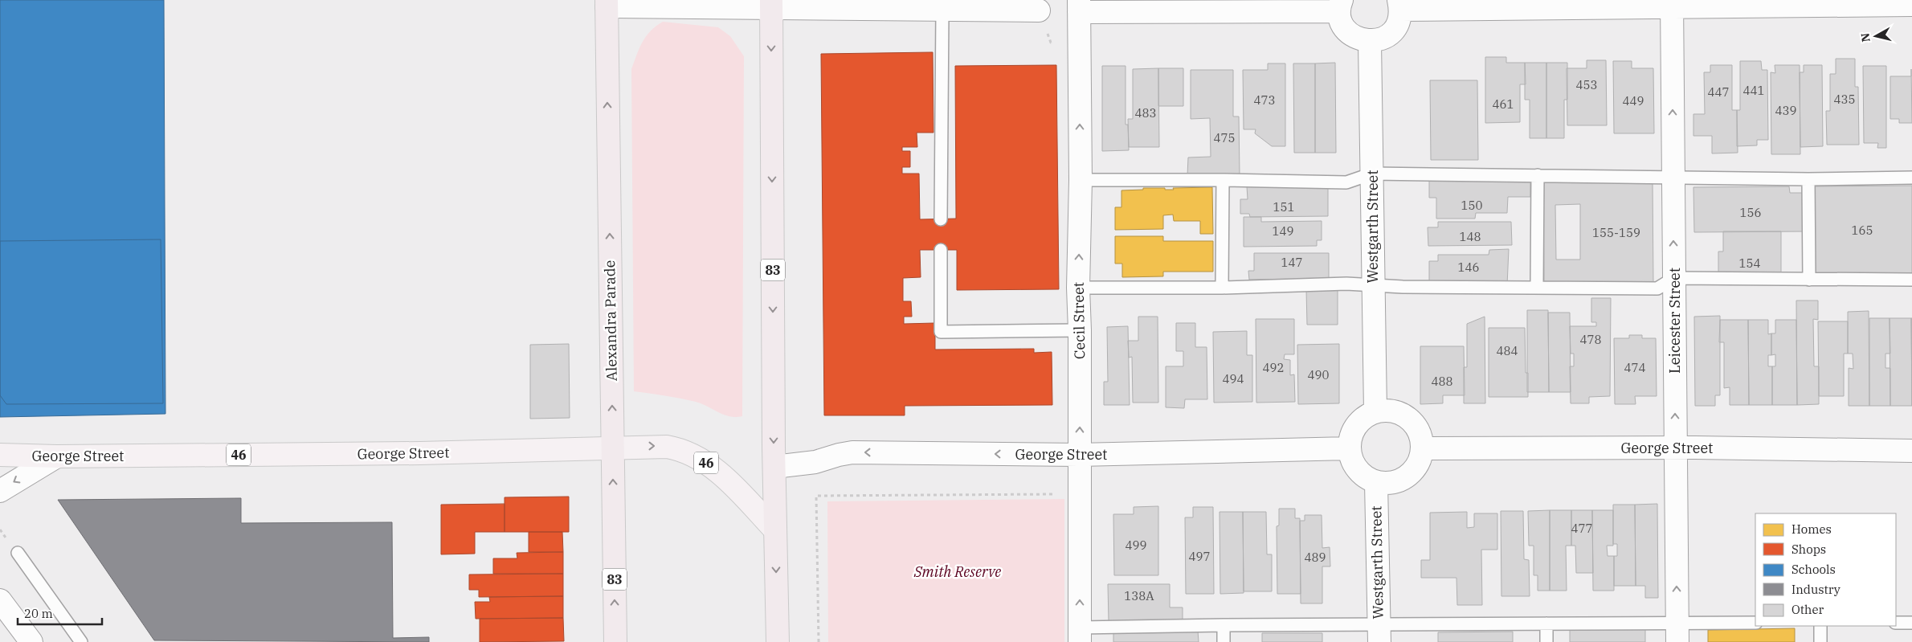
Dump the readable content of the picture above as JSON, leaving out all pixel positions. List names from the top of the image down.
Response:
{
  "streets": {
    "highway": ["83", "Alexandra Parade"],
    "main road": ["George Street", "46"],
    "street": ["Westgarth Street", "Cecil Street", "Leicester Street"]
  },
  "crossings": [
    ["Westgarth Street", "George Street"],
    ["83", "George Street"],
    ["Alexandra Parade", "George Street"],
    ["Cecil Street", "George Street"],
    ["Leicester Street", "George Street"]
  ],
  "one_way": ["Cecil Street", "Leicester Street"],
  "parks": ["Smith Reserve"],
  "house_numbers": [
    "453",
    "441",
    "447",
    "435",
    "473",
    "449",
    "461",
    "439",
    "483",
    "475",
    "150",
    "151",
    "156",
    "165",
    "149",
    "155-159",
    "148",
    "147",
    "154",
    "146",
    "478",
    "484",
    "492",
    "474",
    "490",
    "494",
    "488",
    "477",
    "499",
    "497",
    "489",
    "138A"
  ],
  "legend": [
    "Homes",
    "Shops",
    "Schools",
    "Industry",
    "Other"
  ],
  "scale_bar": "20 m",
  "north": "left"
}
